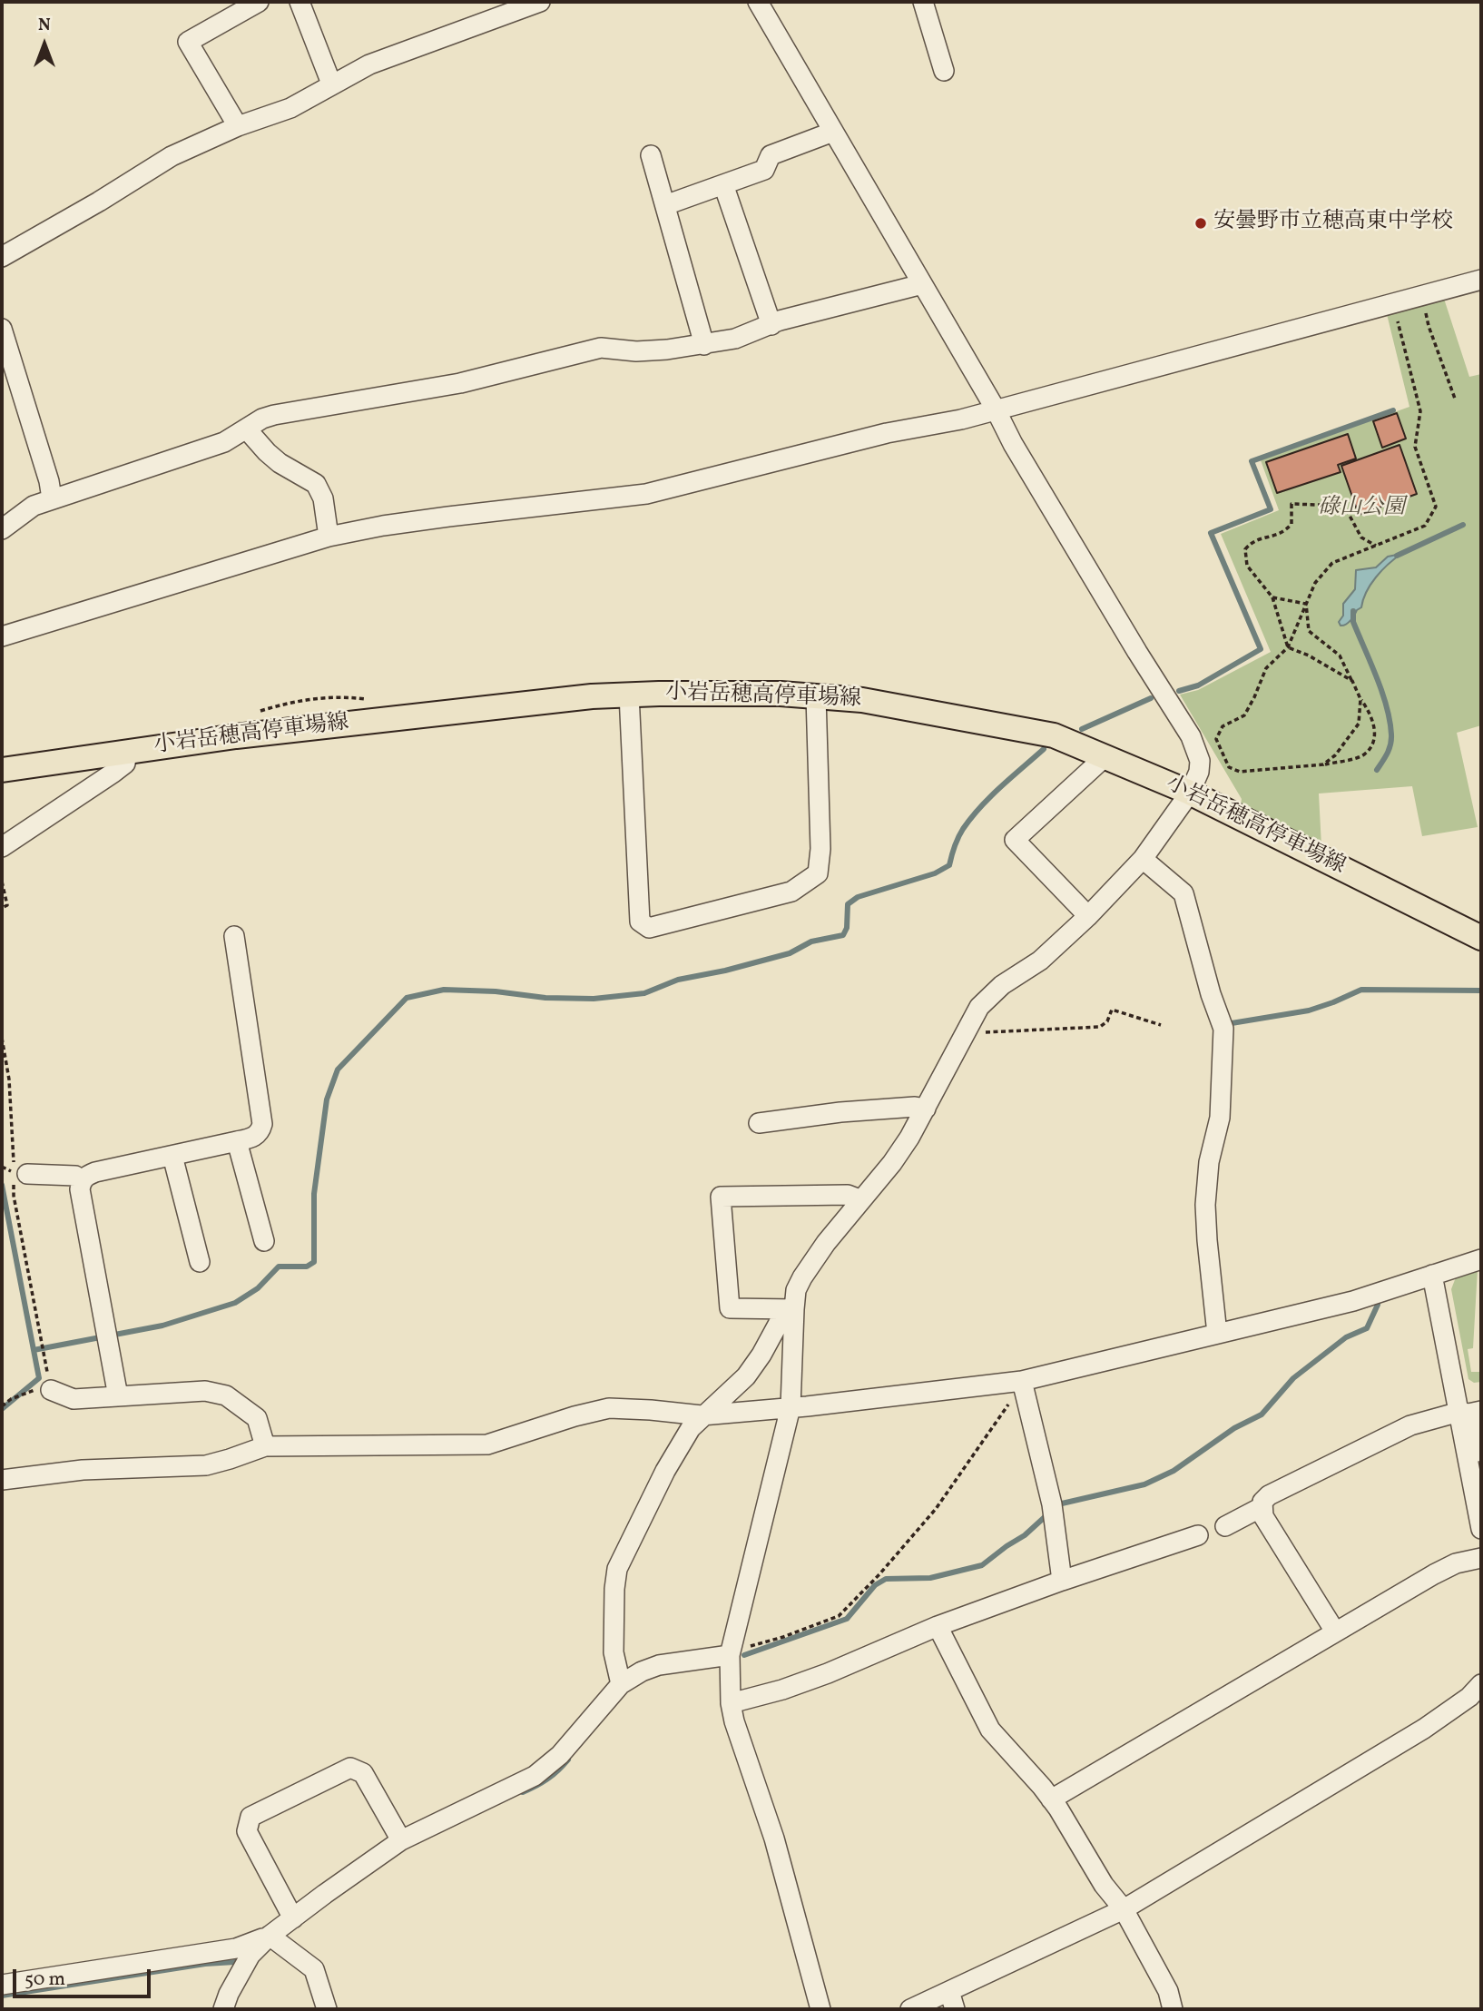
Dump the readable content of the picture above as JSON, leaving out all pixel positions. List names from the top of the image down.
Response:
{
  "streets": {
    "main road": ["小岩岳穂高停車場線"]
  },
  "parks": ["碌山公園"],
  "places": ["安曇野市立穂高東中学校"],
  "scale_bar": "50 m",
  "north": "top"
}
